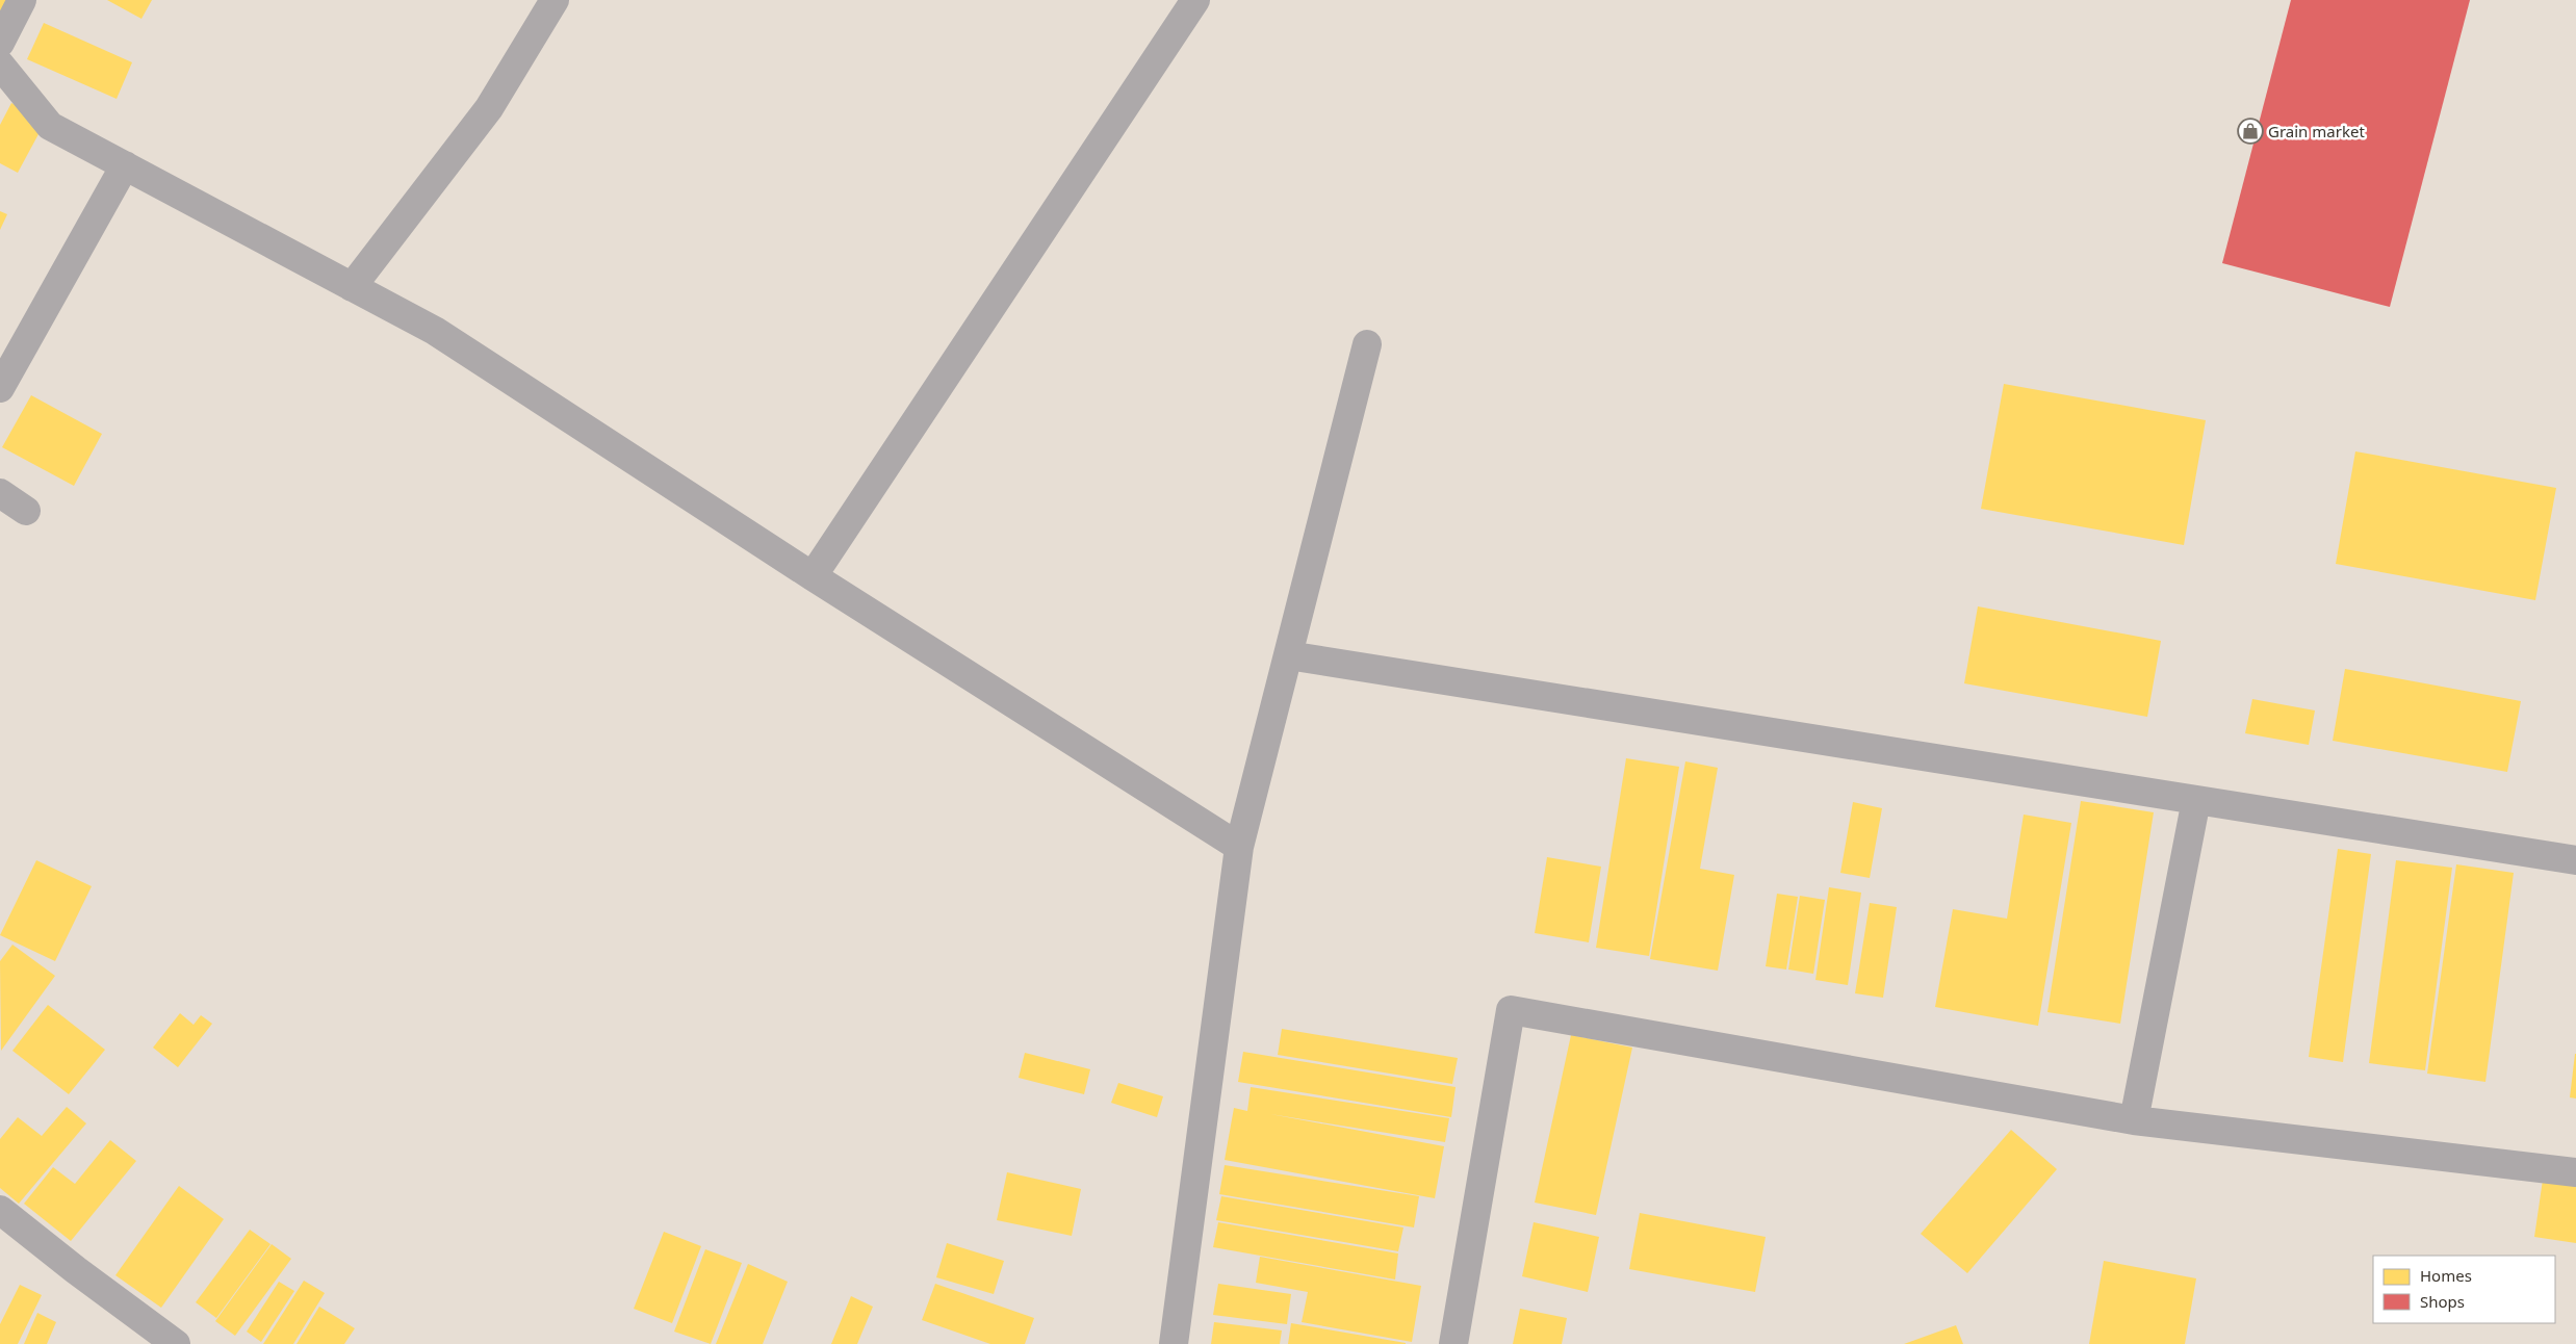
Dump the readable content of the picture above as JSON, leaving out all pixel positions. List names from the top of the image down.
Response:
{
  "places": {
    "shop": ["Grain market"]
  },
  "legend": ["Homes", "Shops"]
}
